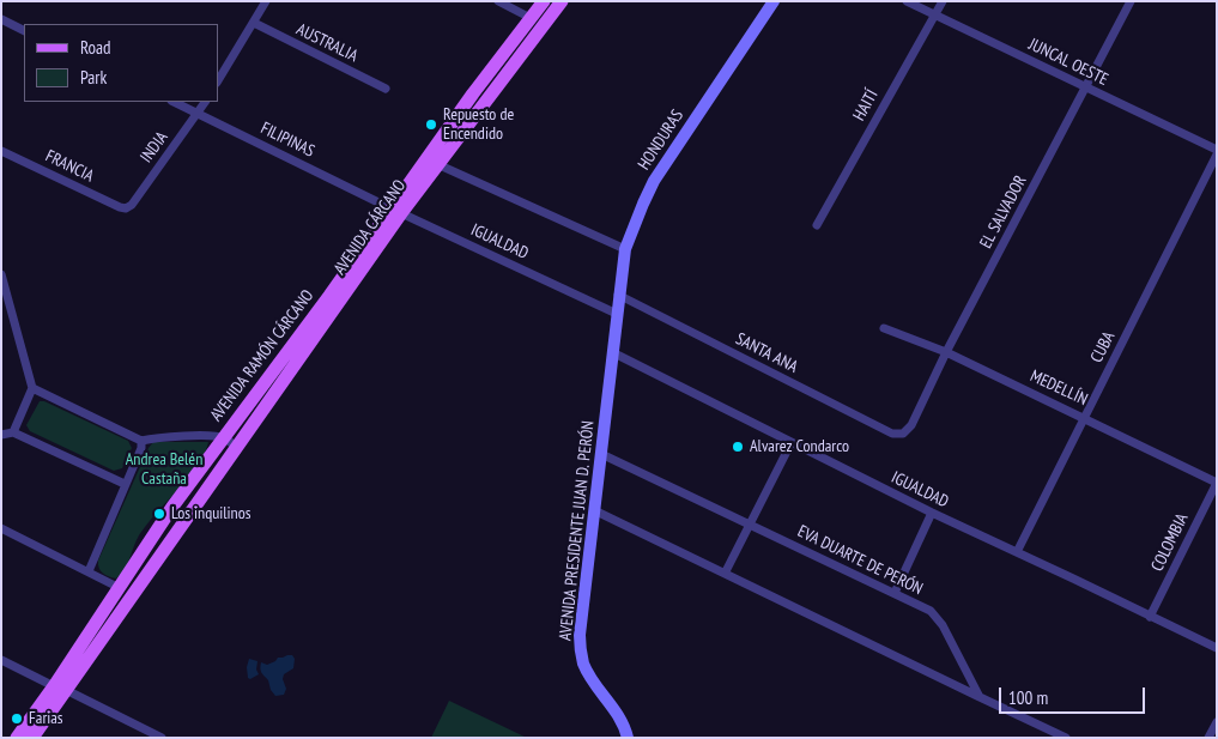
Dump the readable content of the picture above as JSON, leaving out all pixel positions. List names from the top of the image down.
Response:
{
  "streets": {
    "main road": [
      "HONDURAS",
      "AVENIDA CÁRCANO",
      "AVENIDA RAMÓN CÁRCANO",
      "AVENIDA PRESIDENTE JUAN D. PERÓN"
    ],
    "street": [
      "AUSTRALIA",
      "JUNCAL OESTE",
      "HAITÍ",
      "FILIPINAS",
      "INDIA",
      "FRANCIA",
      "EL SALVADOR",
      "IGUALDAD",
      "CUBA",
      "SANTA ANA",
      "MEDELLÍN",
      "COLOMBIA",
      "EVA DUARTE DE PERÓN"
    ]
  },
  "crossings": [
    ["JUNCAL OESTE", "HAITÍ"],
    ["JUNCAL OESTE", "EL SALVADOR"],
    ["JUNCAL OESTE", "CUBA"],
    ["FILIPINAS", "INDIA"],
    ["FILIPINAS", "AVENIDA CÁRCANO"],
    ["FILIPINAS", "IGUALDAD"],
    ["FILIPINAS", "AVENIDA RAMÓN CÁRCANO"],
    ["HONDURAS", "IGUALDAD"],
    ["HONDURAS", "SANTA ANA"],
    ["HONDURAS", "AVENIDA PRESIDENTE JUAN D. PERÓN"],
    ["INDIA", "FRANCIA"],
    ["EL SALVADOR", "SANTA ANA"],
    ["EL SALVADOR", "MEDELLÍN"],
    ["AVENIDA CÁRCANO", "IGUALDAD"],
    ["AVENIDA CÁRCANO", "AVENIDA RAMÓN CÁRCANO"],
    ["IGUALDAD", "CUBA"],
    ["IGUALDAD", "AVENIDA RAMÓN CÁRCANO"],
    ["IGUALDAD", "AVENIDA PRESIDENTE JUAN D. PERÓN"],
    ["IGUALDAD", "COLOMBIA"],
    ["CUBA", "MEDELLÍN"],
    ["MEDELLÍN", "COLOMBIA"],
    ["AVENIDA PRESIDENTE JUAN D. PERÓN", "EVA DUARTE DE PERÓN"]
  ],
  "parks": ["Andrea Belén Castaña"],
  "places": [
    "Repuesto de Encendido",
    "Alvarez Condarco",
    "Los inquilinos",
    "Farias"
  ],
  "legend": ["Road", "Park"],
  "scale_bar": "100 m"
}
